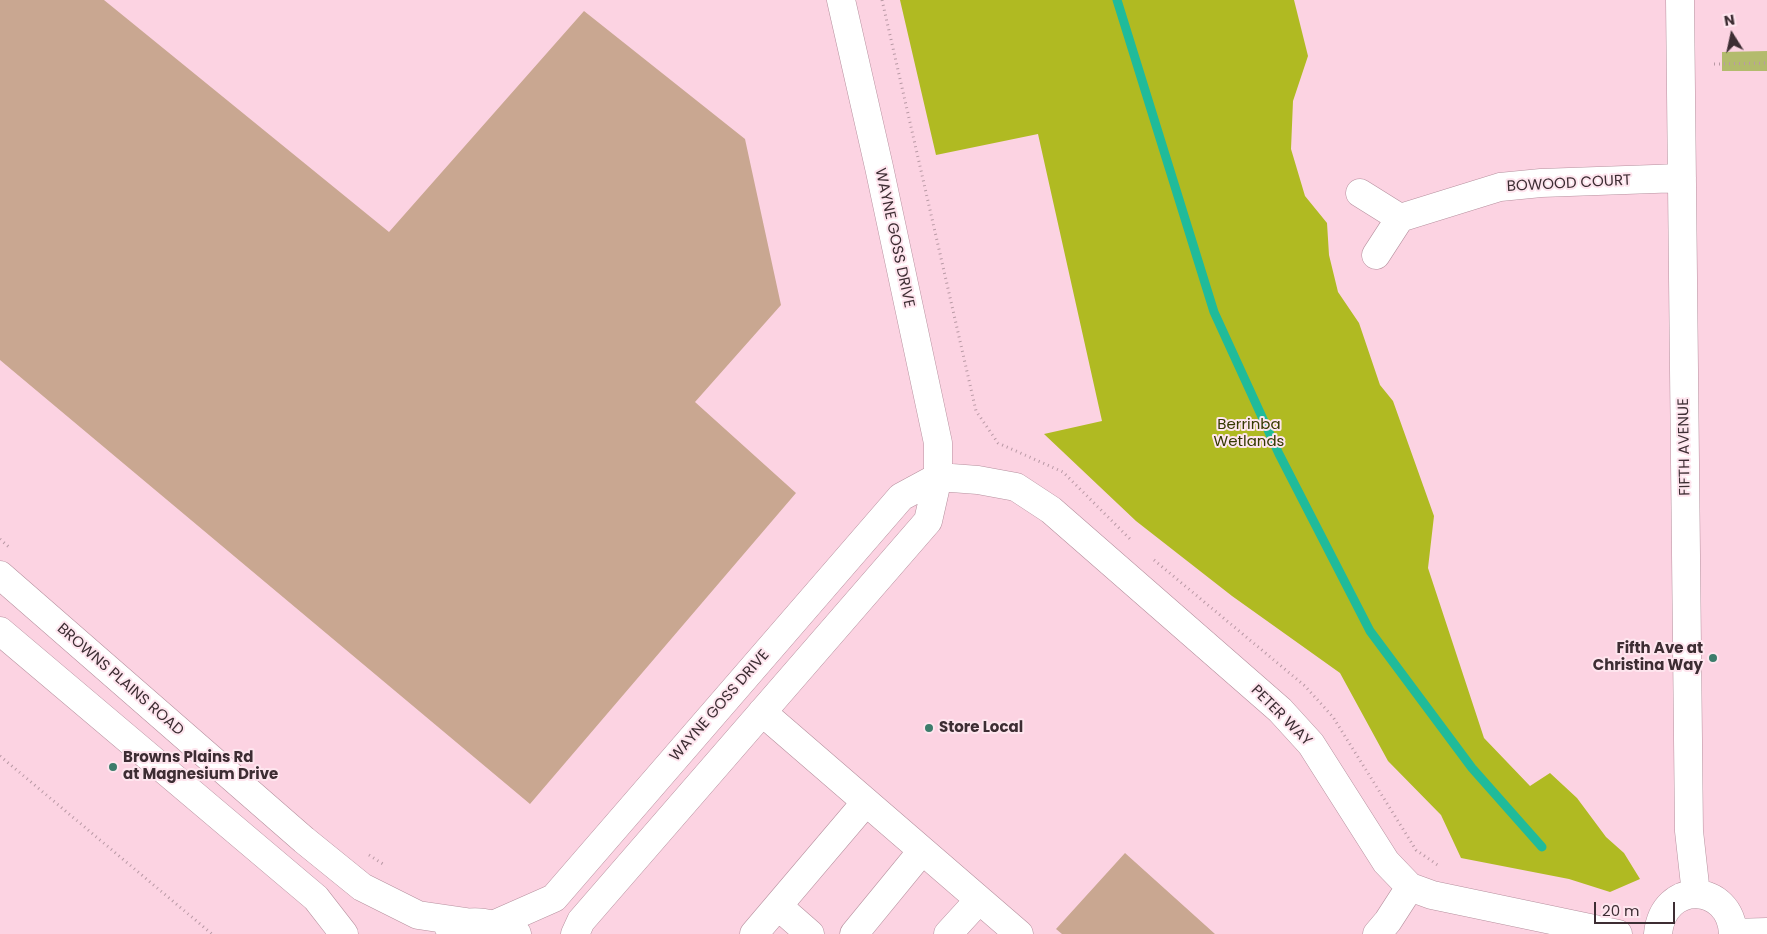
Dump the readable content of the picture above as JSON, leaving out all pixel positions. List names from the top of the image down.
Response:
{
  "streets": {
    "street": [
      "BOWOOD COURT",
      "WAYNE GOSS DRIVE",
      "FIFTH AVENUE",
      "BROWNS PLAINS ROAD",
      "PETER WAY"
    ]
  },
  "crossings": [
    ["BOWOOD COURT", "FIFTH AVENUE"],
    ["WAYNE GOSS DRIVE", "PETER WAY"]
  ],
  "parks": ["Berrinba Wetlands"],
  "places": ["Fifth Ave at Christina Way", "Store Local", "Browns Plains Rd at Magnesium Drive"],
  "scale_bar": "20 m",
  "north": "top"
}
